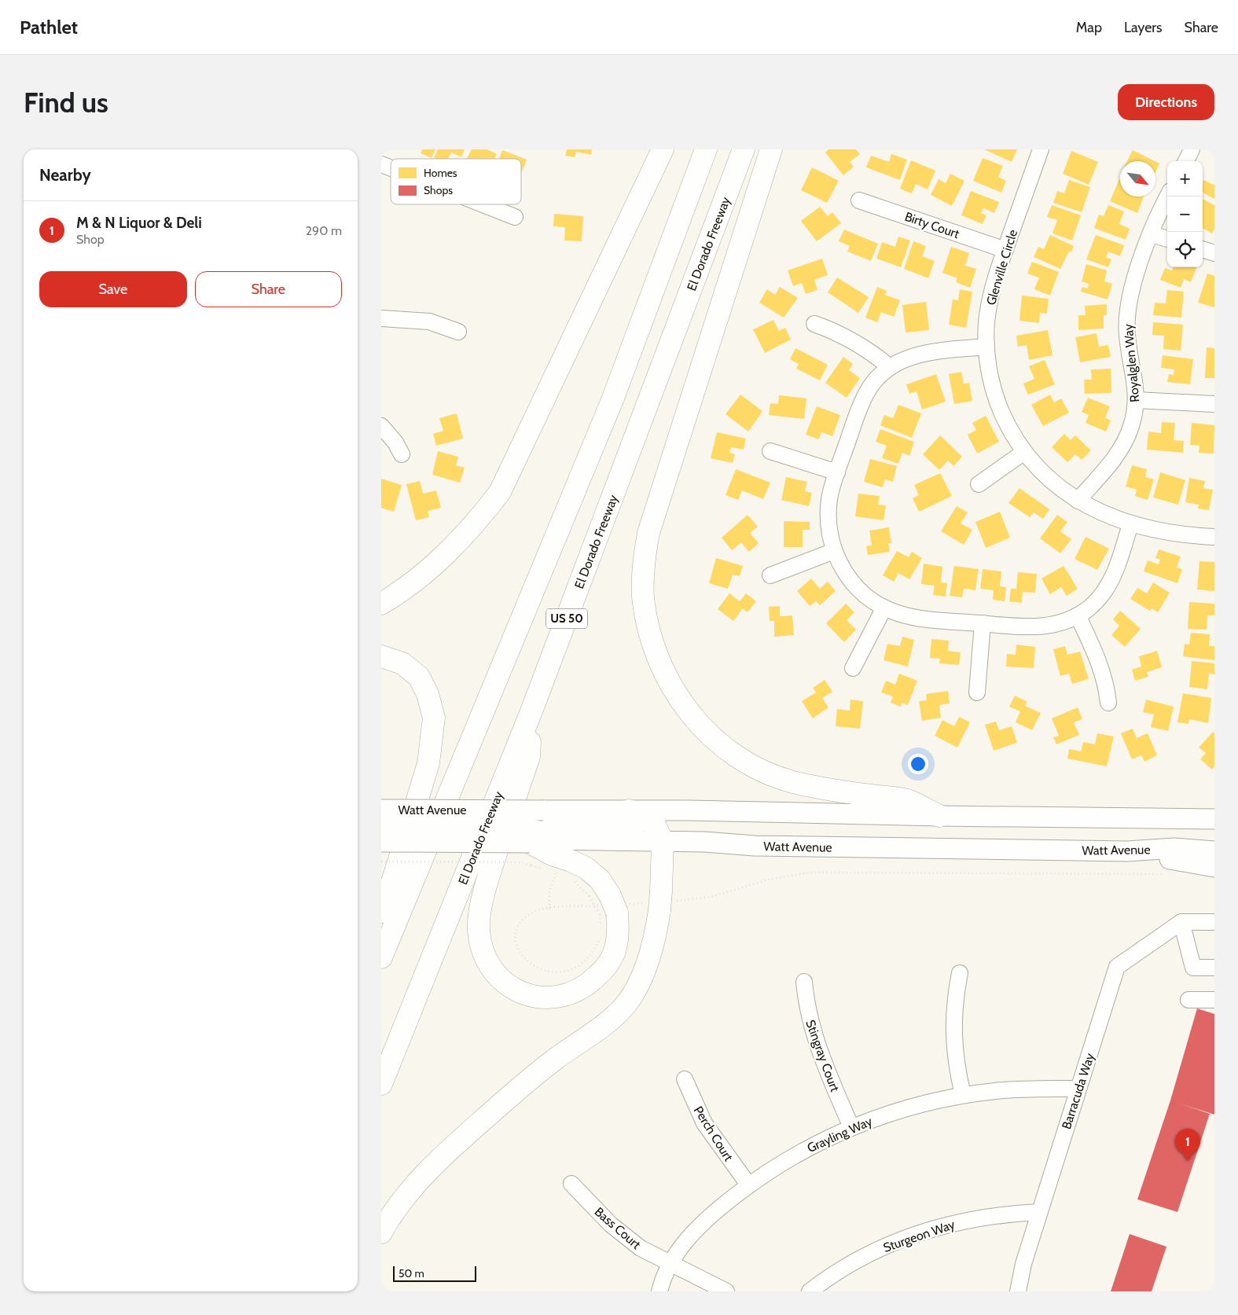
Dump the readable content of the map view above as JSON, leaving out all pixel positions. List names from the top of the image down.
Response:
{
  "streets": {
    "highway": ["El Dorado Freeway", "US 50"],
    "main road": ["Watt Avenue"],
    "street": [
      "Birty Court",
      "Glenville Circle",
      "Royalglen Way",
      "Stingray Court",
      "Barracuda Way",
      "Perch Court",
      "Grayling Way",
      "Bass Court",
      "Sturgeon Way"
    ]
  },
  "crossings": [
    ["Birty Court", "Glenville Circle"],
    ["Glenville Circle", "Royalglen Way"],
    ["Stingray Court", "Grayling Way"],
    ["Barracuda Way", "Grayling Way"],
    ["Barracuda Way", "Sturgeon Way"],
    ["Perch Court", "Grayling Way"],
    ["Grayling Way", "Bass Court"]
  ],
  "legend": ["Homes", "Shops"],
  "scale_bar": "50 m",
  "north": "bottom right",
  "page": {
    "header": "Pathlet",
    "nav": ["Map", "Layers", "Share"],
    "buttons": [
      "Directions",
      ["Save", "Share"]
    ],
    "title": "Find us",
    "heading": "Nearby",
    "map_buttons": ["+", "−"],
    "list": [
      {
        "mark": "1",
        "name": "M & N Liquor & Deli",
        "note": "Shop",
        "value": "290 m"
      }
    ],
    "pins": "1",
    "scale": "50 m"
  }
}
